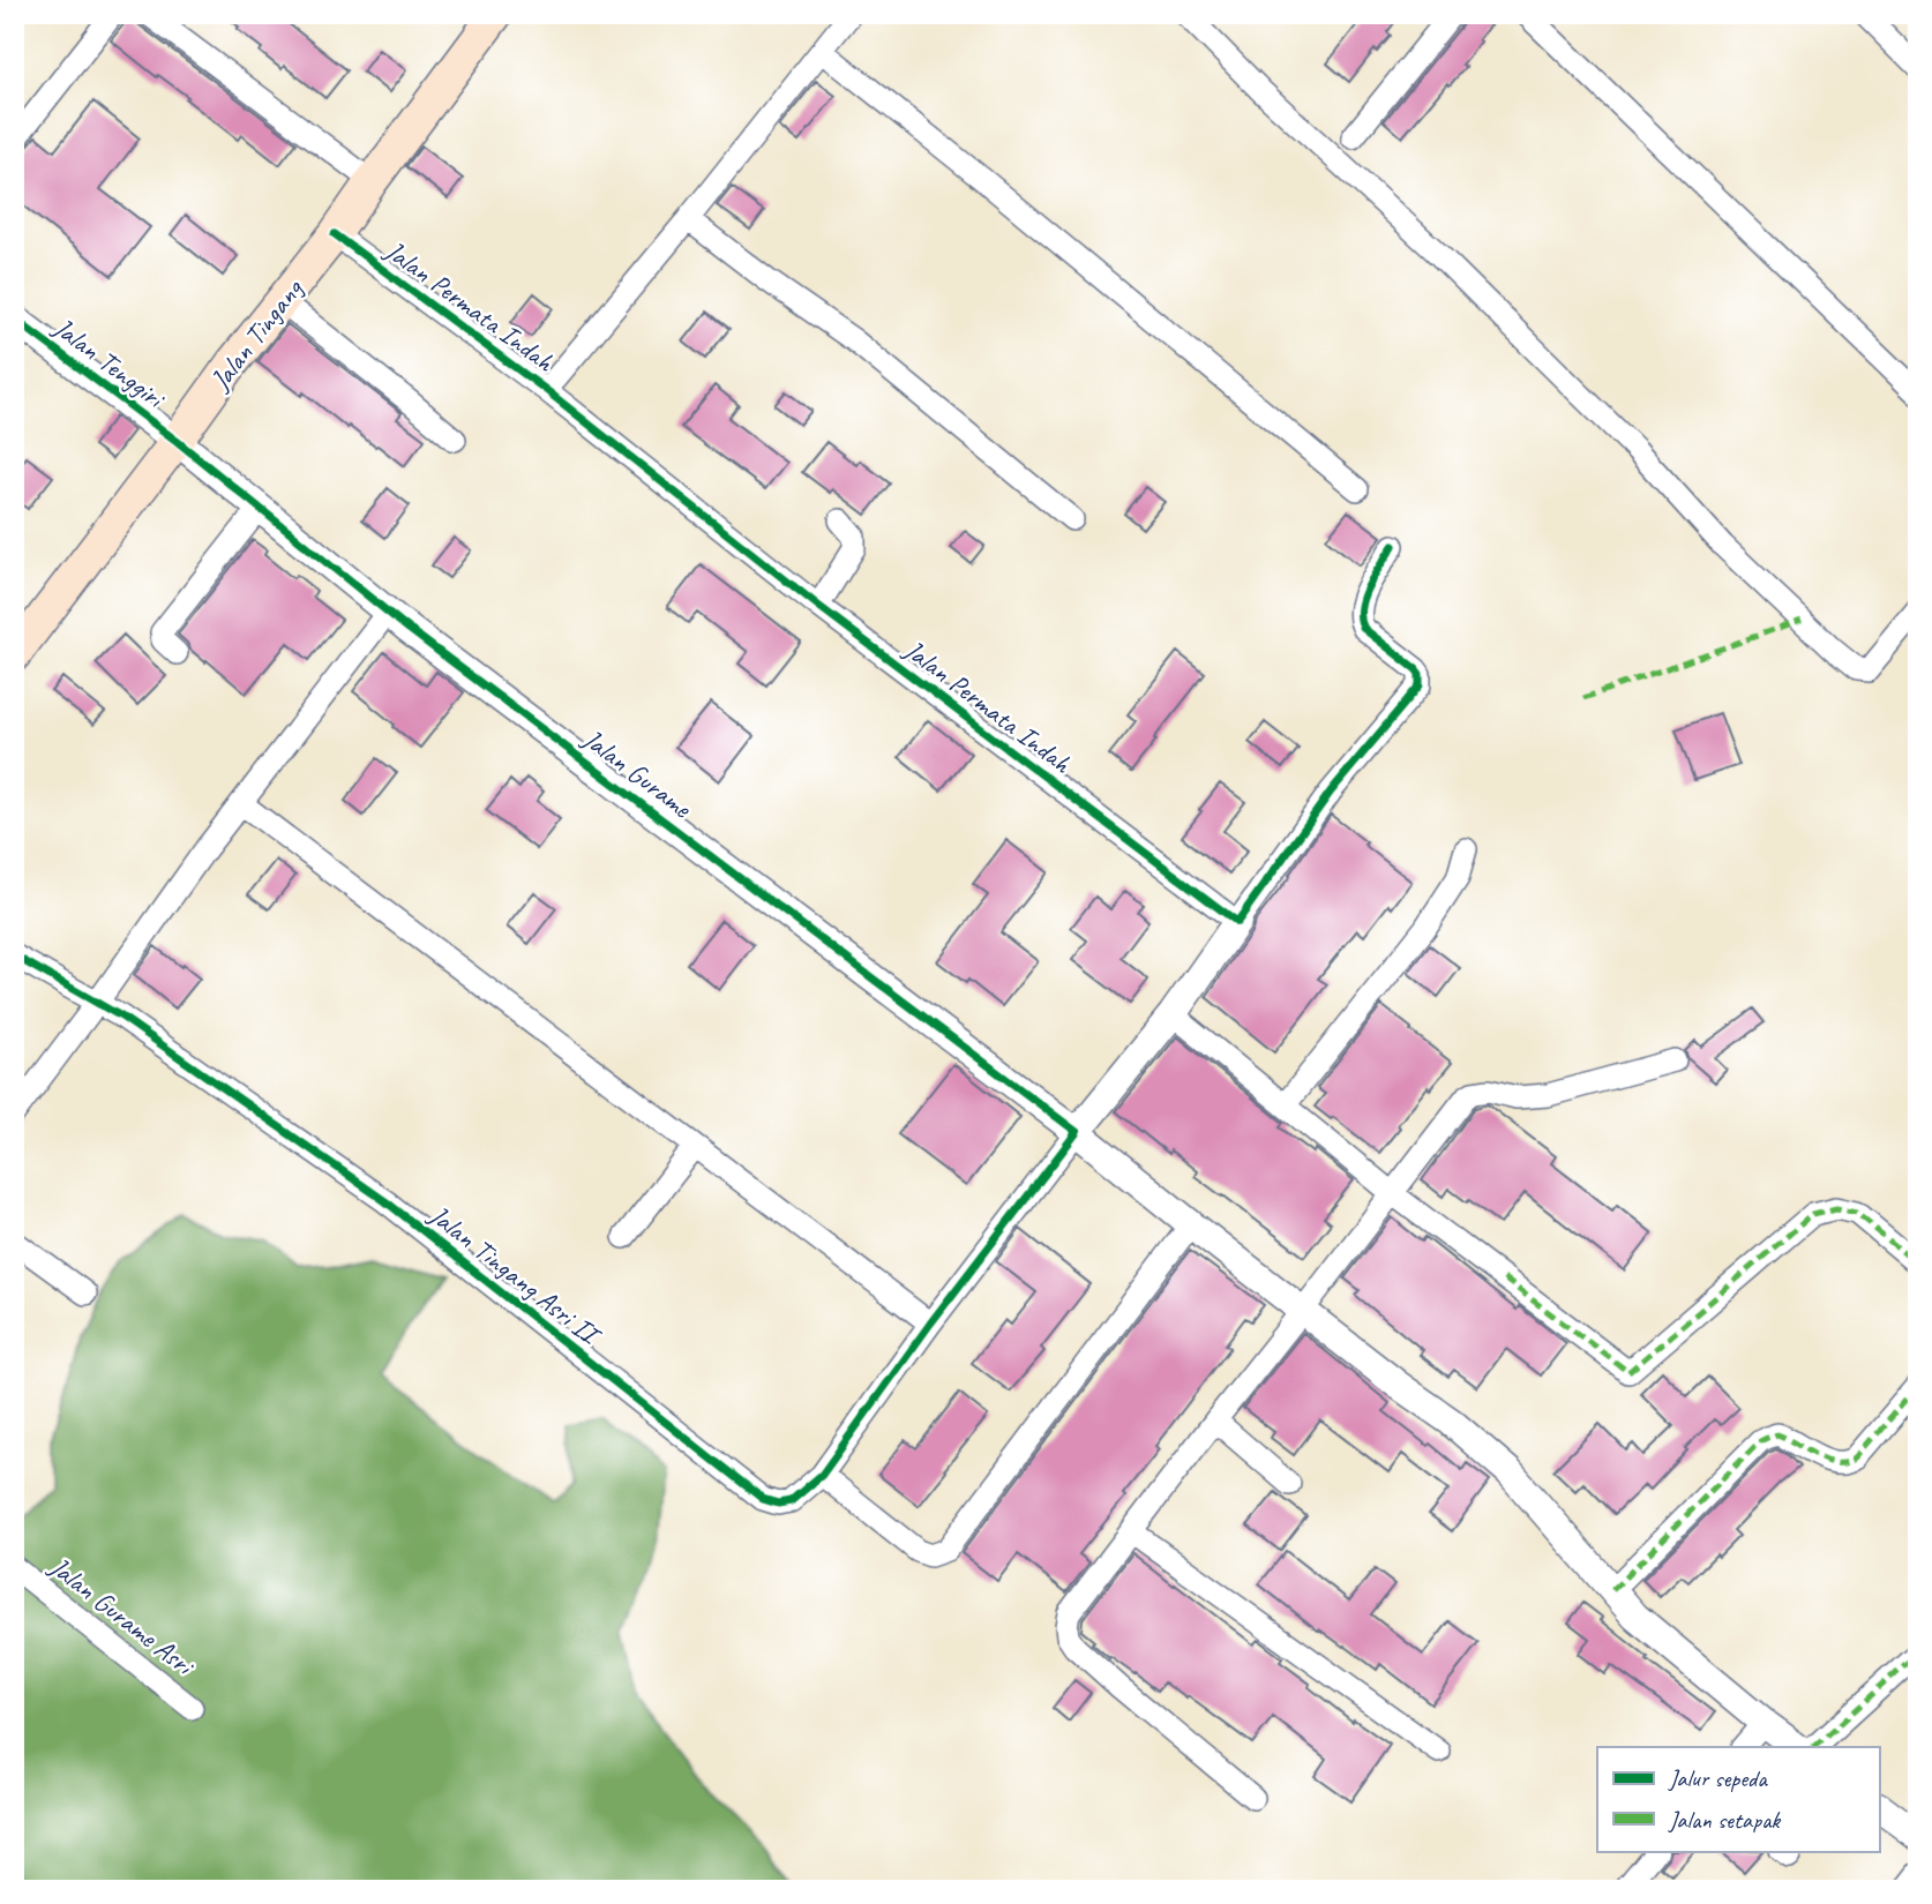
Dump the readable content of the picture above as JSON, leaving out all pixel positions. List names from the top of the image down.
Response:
{
  "streets": {
    "main road": ["Jalan Tingang"],
    "street": [
      "Jalan Permata Indah",
      "Jalan Tenggiri",
      "Jalan Gurame",
      "Jalan Tingang Asri II",
      "Jalan Gurame Asri"
    ]
  },
  "crossings": [
    ["Jalan Permata Indah", "Jalan Tingang"],
    ["Jalan Tingang", "Jalan Tenggiri"],
    ["Jalan Tingang", "Jalan Gurame"],
    ["Jalan Tenggiri", "Jalan Gurame"],
    ["Jalan Gurame", "Jalan Tingang Asri II"]
  ],
  "legend": ["Jalur sepeda", "Jalan setapak"]
}
